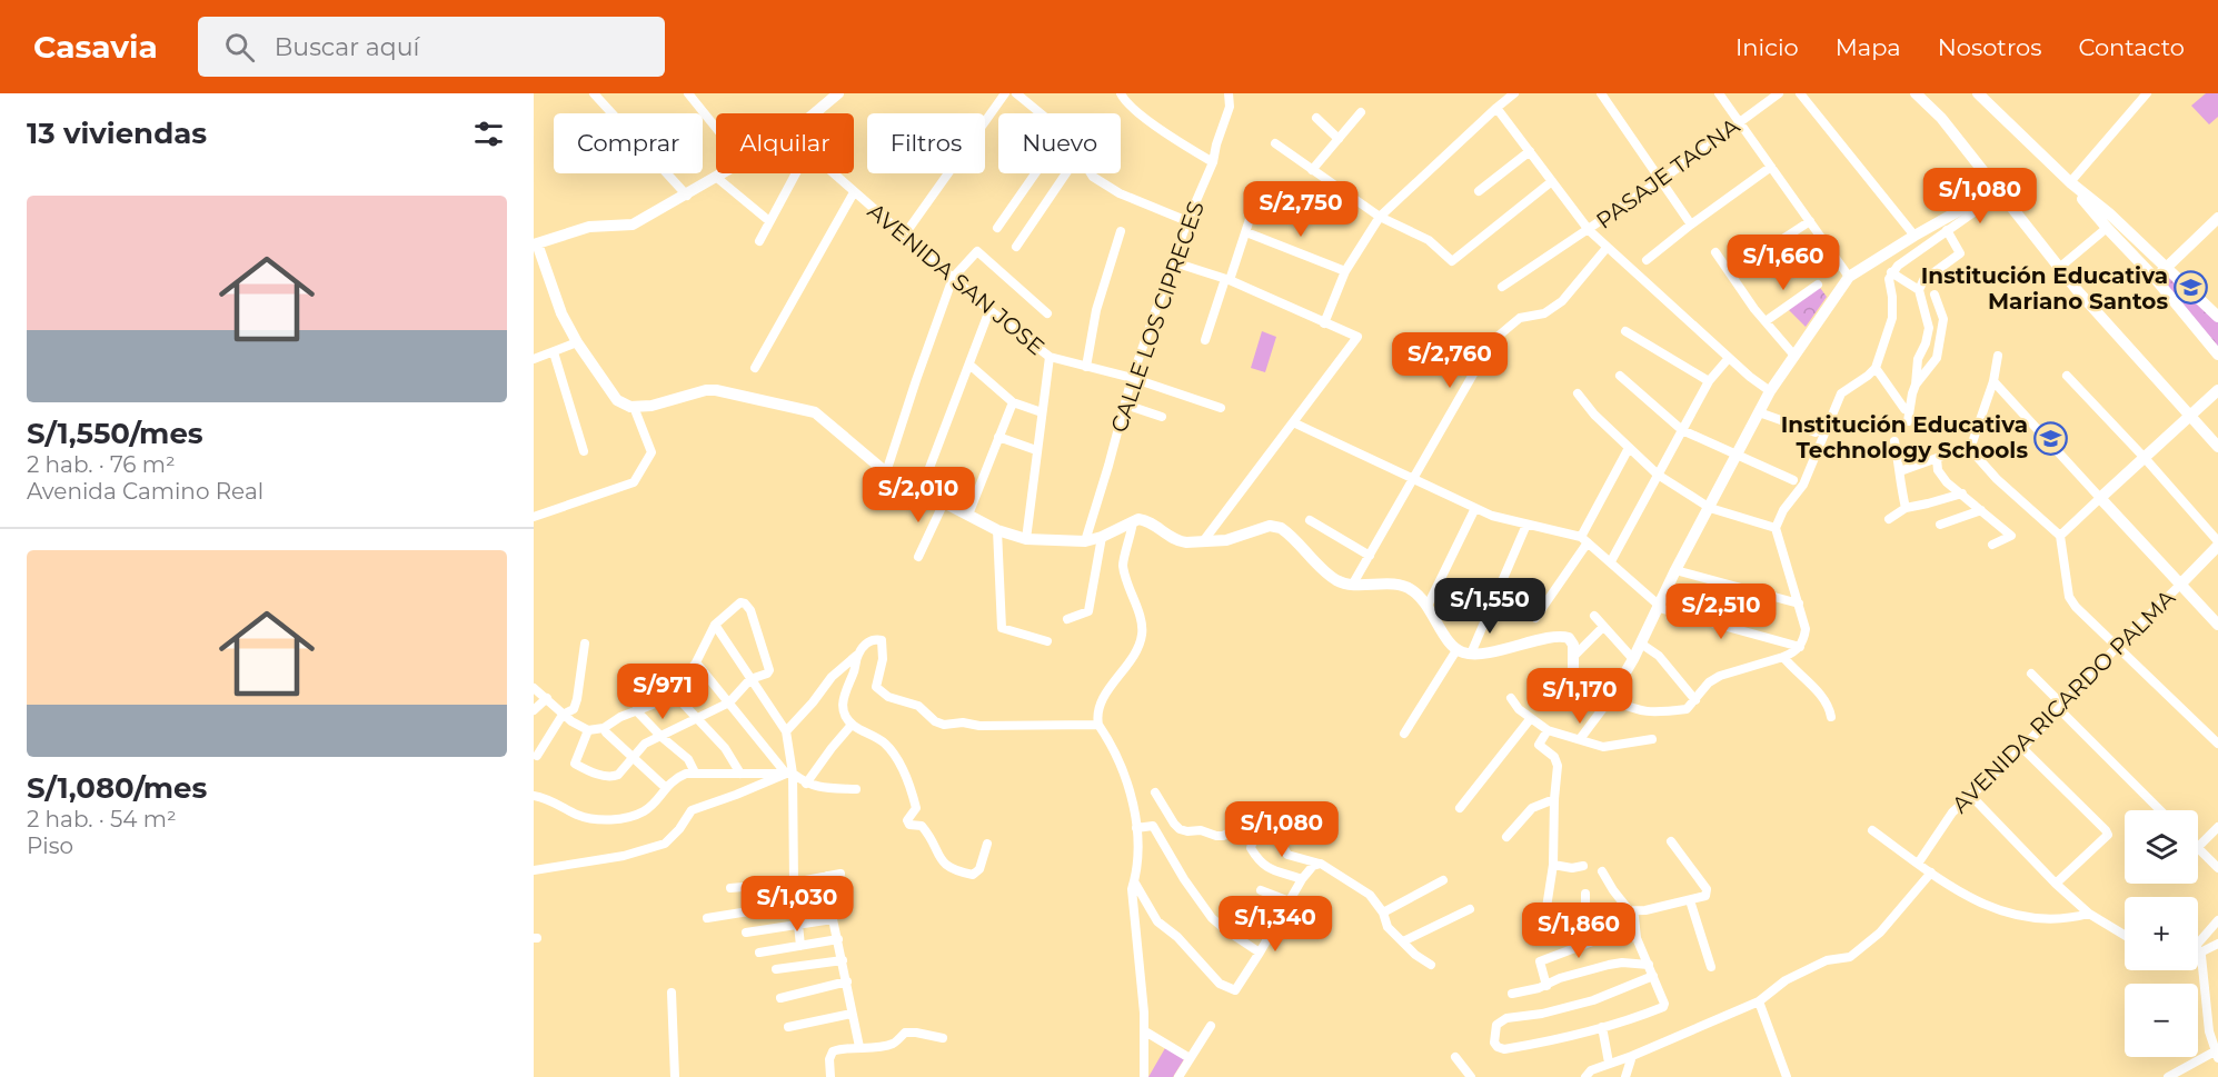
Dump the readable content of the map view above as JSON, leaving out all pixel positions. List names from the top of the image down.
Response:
{
  "streets": {
    "street": [
      "PASAJE TACNA",
      "AVENIDA SAN JOSE",
      "CALLE LOS CIPRECES",
      "AVENIDA RICARDO PALMA"
    ]
  },
  "crossings": [
    ["AVENIDA SAN JOSE", "CALLE LOS CIPRECES"]
  ],
  "places": {
    "school or university": ["Institución Educativa Mariano Santos", "Institución Educativa Technology Schools"]
  },
  "page": {
    "header": "Casavia",
    "search": "Buscar aquí",
    "nav": [
      "Inicio",
      "Mapa",
      "Nosotros",
      "Contacto"
    ],
    "heading": "13 viviendas",
    "chip": [
      "Comprar",
      "Alquilar",
      "Filtros",
      "Nuevo"
    ],
    "price": [
      "S/1,080",
      "S/2,750",
      "S/1,660",
      "S/2,760",
      "S/2,010",
      "S/1,550",
      "S/2,510",
      "S/971",
      "S/1,170",
      "S/1,080",
      "S/1,030",
      "S/1,340",
      "S/1,860"
    ],
    "list": [
      {
        "name": "S/1,550/mes",
        "note": "2 hab. · 76 m² · Avenida Camino Real"
      },
      {
        "name": "S/1,080/mes",
        "note": "2 hab. · 54 m² · Piso"
      }
    ],
    "map_buttons": ["+", "−"]
  }
}
